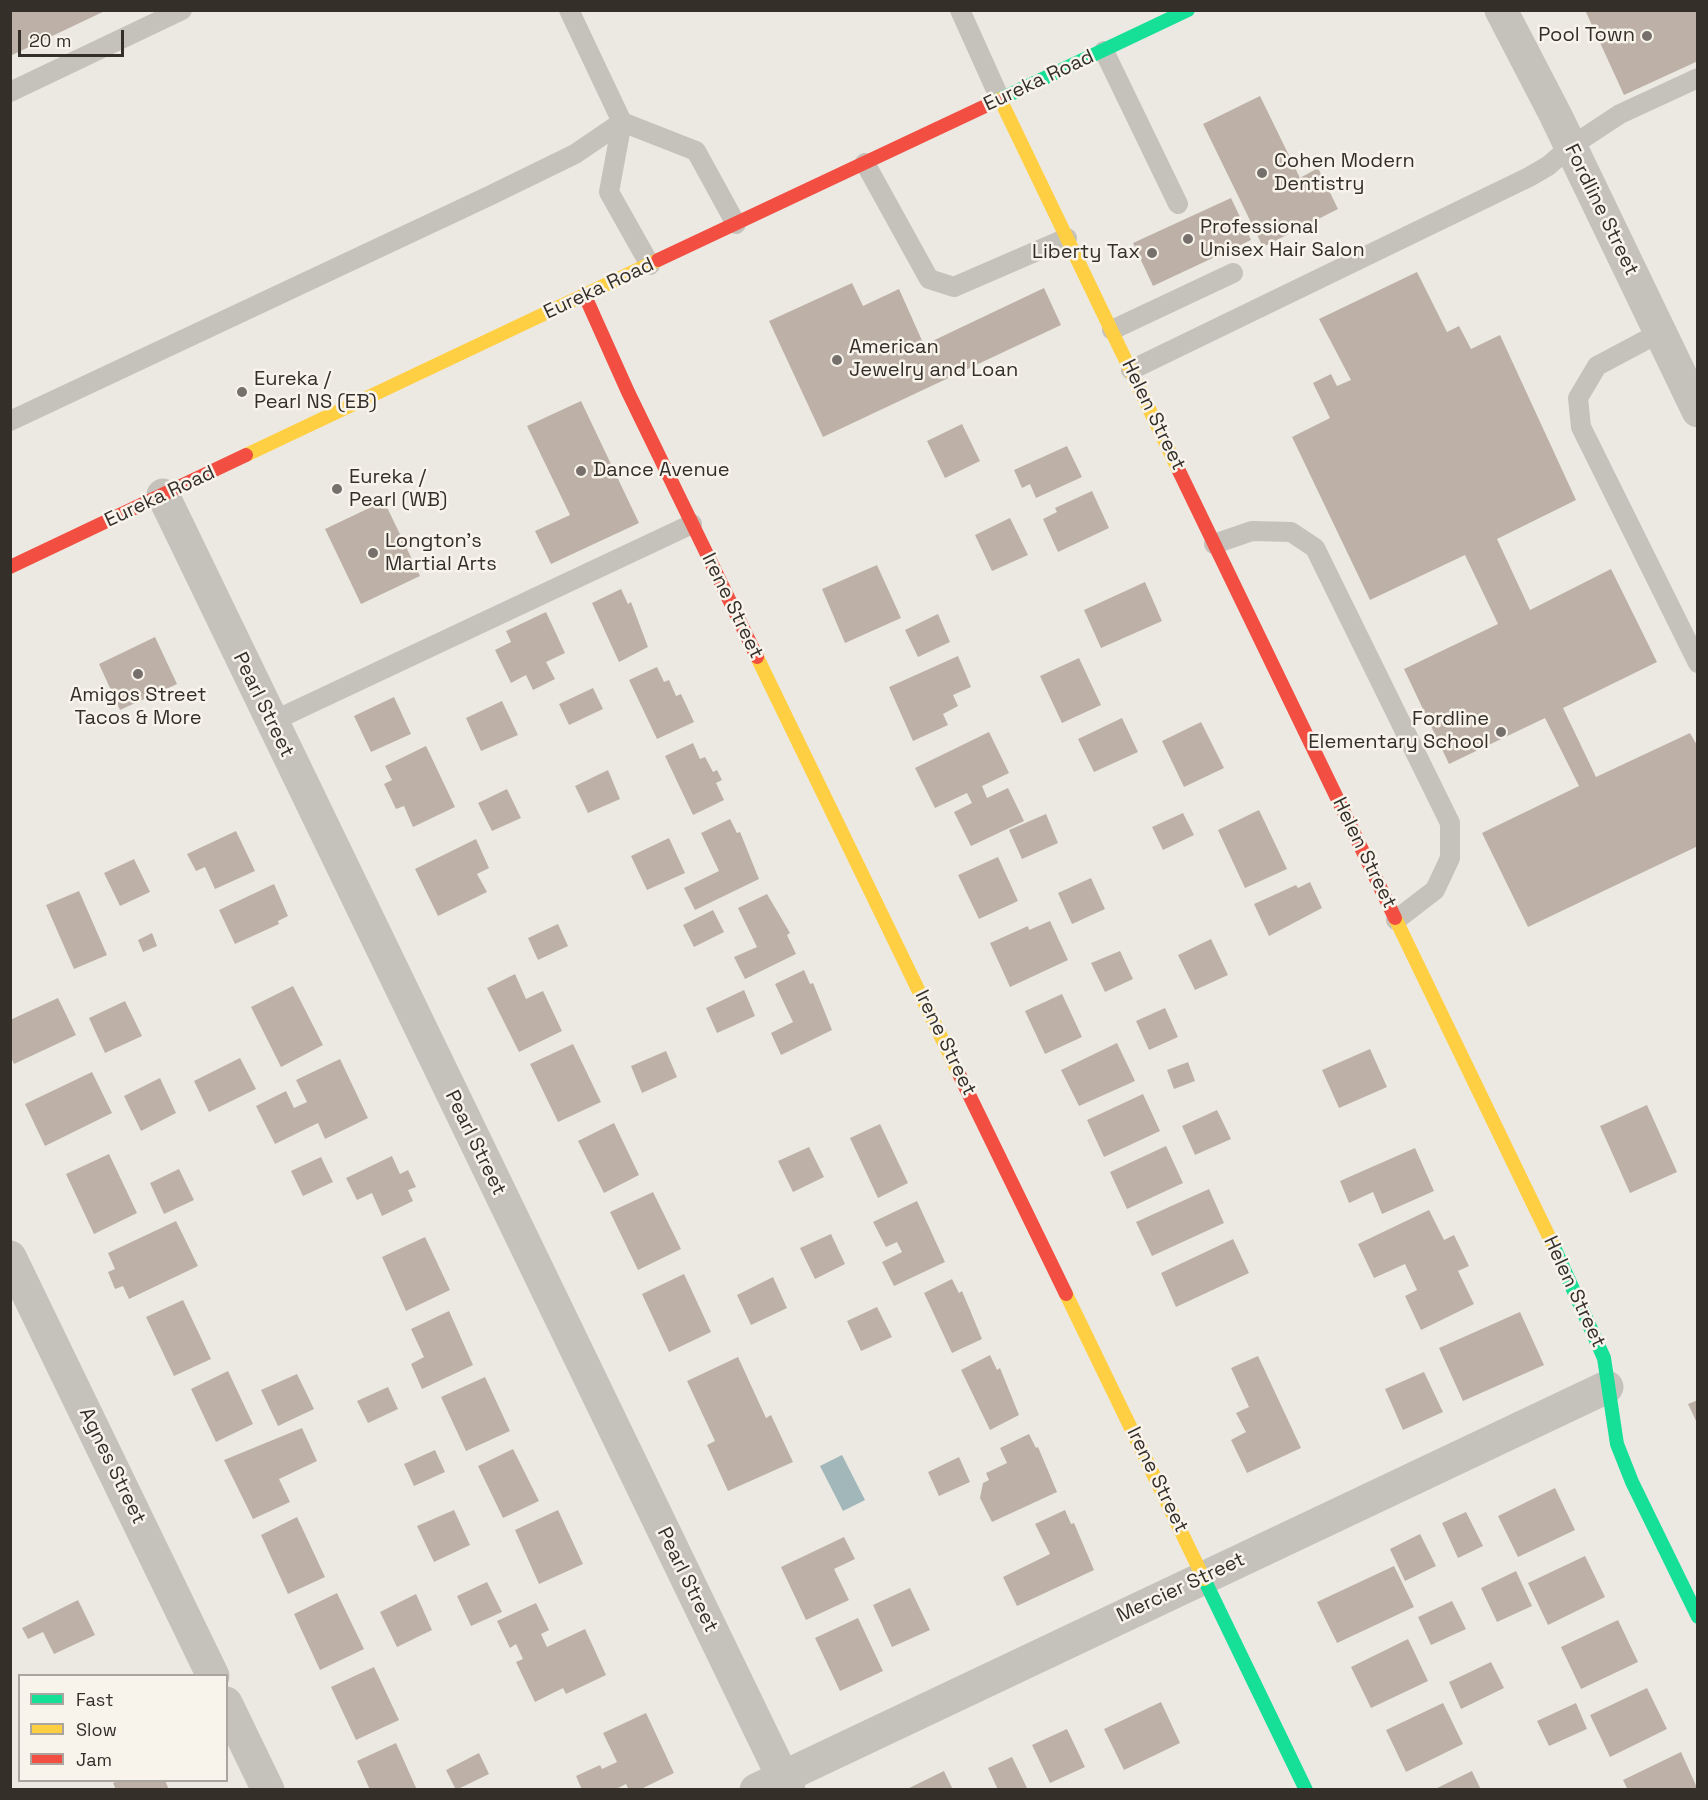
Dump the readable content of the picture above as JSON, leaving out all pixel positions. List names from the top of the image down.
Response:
{
  "streets": {
    "street": [
      "Eureka Road",
      "Fordline Street",
      "Helen Street",
      "Irene Street",
      "Pearl Street",
      "Agnes Street",
      "Mercier Street"
    ]
  },
  "crossings": [
    ["Eureka Road", "Helen Street"],
    ["Eureka Road", "Irene Street"],
    ["Eureka Road", "Pearl Street"],
    ["Helen Street", "Mercier Street"],
    ["Irene Street", "Mercier Street"],
    ["Pearl Street", "Mercier Street"]
  ],
  "places": [
    "Pool Town",
    "Cohen Modern Dentistry",
    "Professional Unisex Hair Salon",
    "Liberty Tax",
    "American Jewelry and Loan",
    "Eureka / Pearl NS (EB)",
    "Dance Avenue",
    "Eureka / Pearl (WB)",
    "Longton's Martial Arts",
    "Amigos Street Tacos & More",
    "Fordline Elementary School"
  ],
  "legend": ["Fast", "Slow", "Jam"],
  "scale_bar": "20 m"
}
